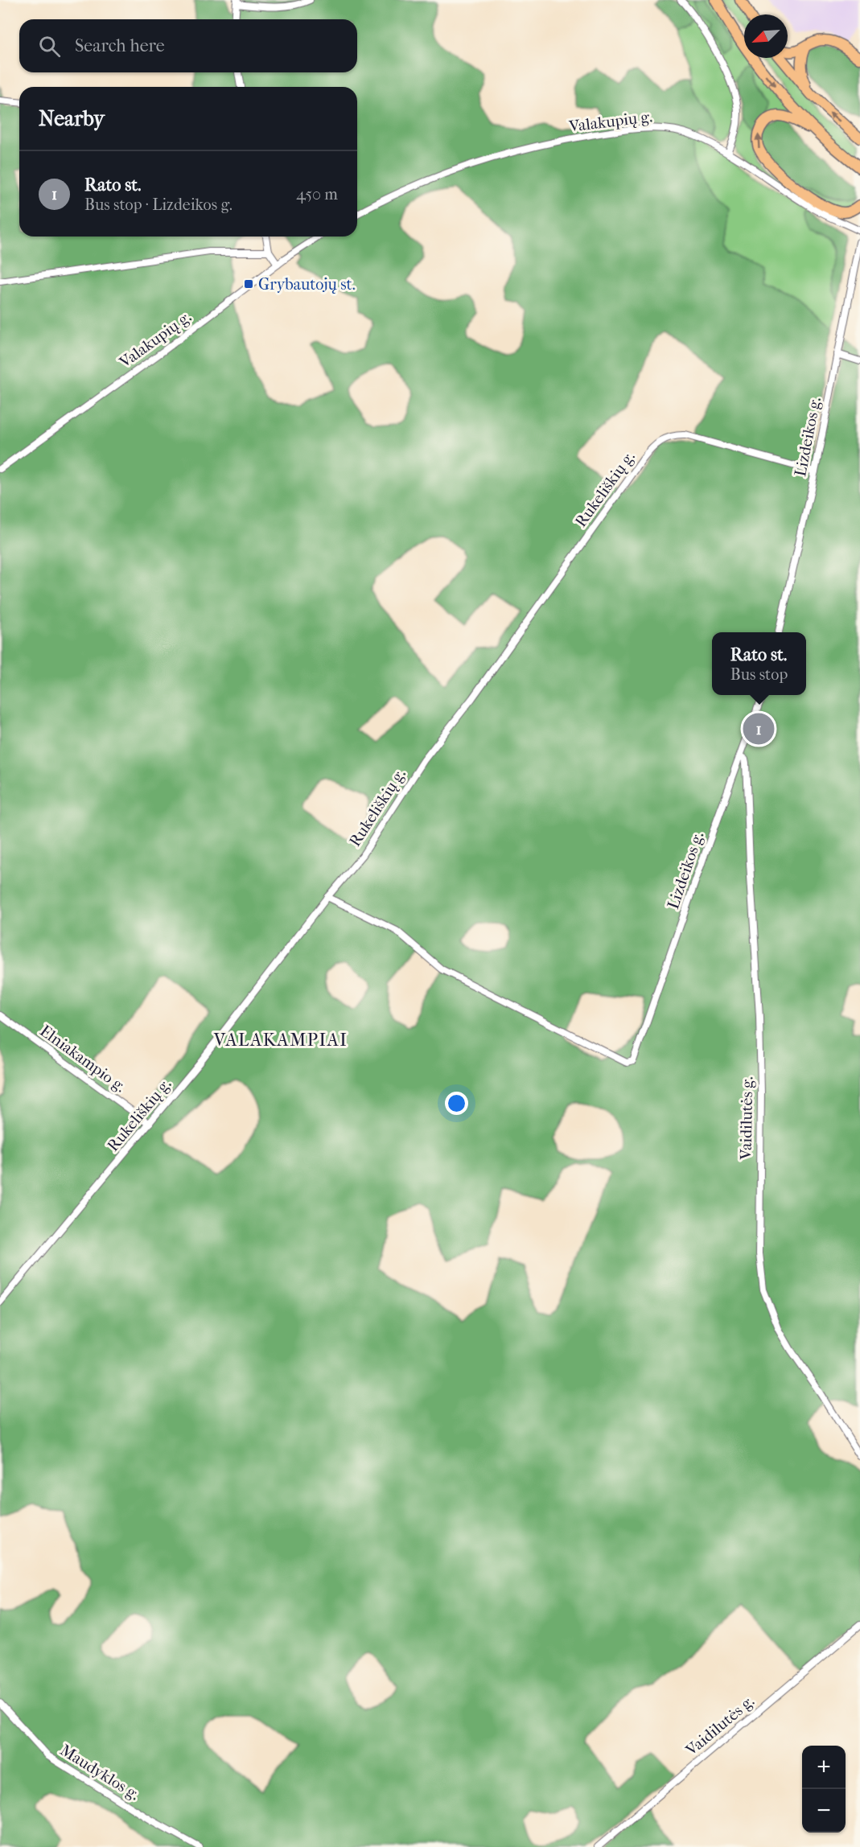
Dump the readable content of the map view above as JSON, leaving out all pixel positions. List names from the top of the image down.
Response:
{
  "streets": {
    "street": [
      "Valakupių g.",
      "Lizdeikos g.",
      "Rukeliškių g.",
      "Elniakampio g.",
      "Vaidilutės g.",
      "Maudyklos g."
    ]
  },
  "crossings": [
    ["Lizdeikos g.", "Rukeliškių g."],
    ["Lizdeikos g.", "Vaidilutės g."],
    ["Rukeliškių g.", "Elniakampio g."]
  ],
  "districts": ["VALAKAMPIAI"],
  "places": {
    "transit": ["Grybautojų st."]
  },
  "north": "bottom left",
  "page": {
    "search": "Search here",
    "heading": "Nearby",
    "list": [
      {
        "mark": "1",
        "name": "Rato st.",
        "note": "Bus stop · Lizdeikos g.",
        "value": "450 m"
      }
    ],
    "popup": ["Rato st.", "Bus stop"],
    "pins": "1",
    "map_buttons": ["+", "−"]
  }
}
